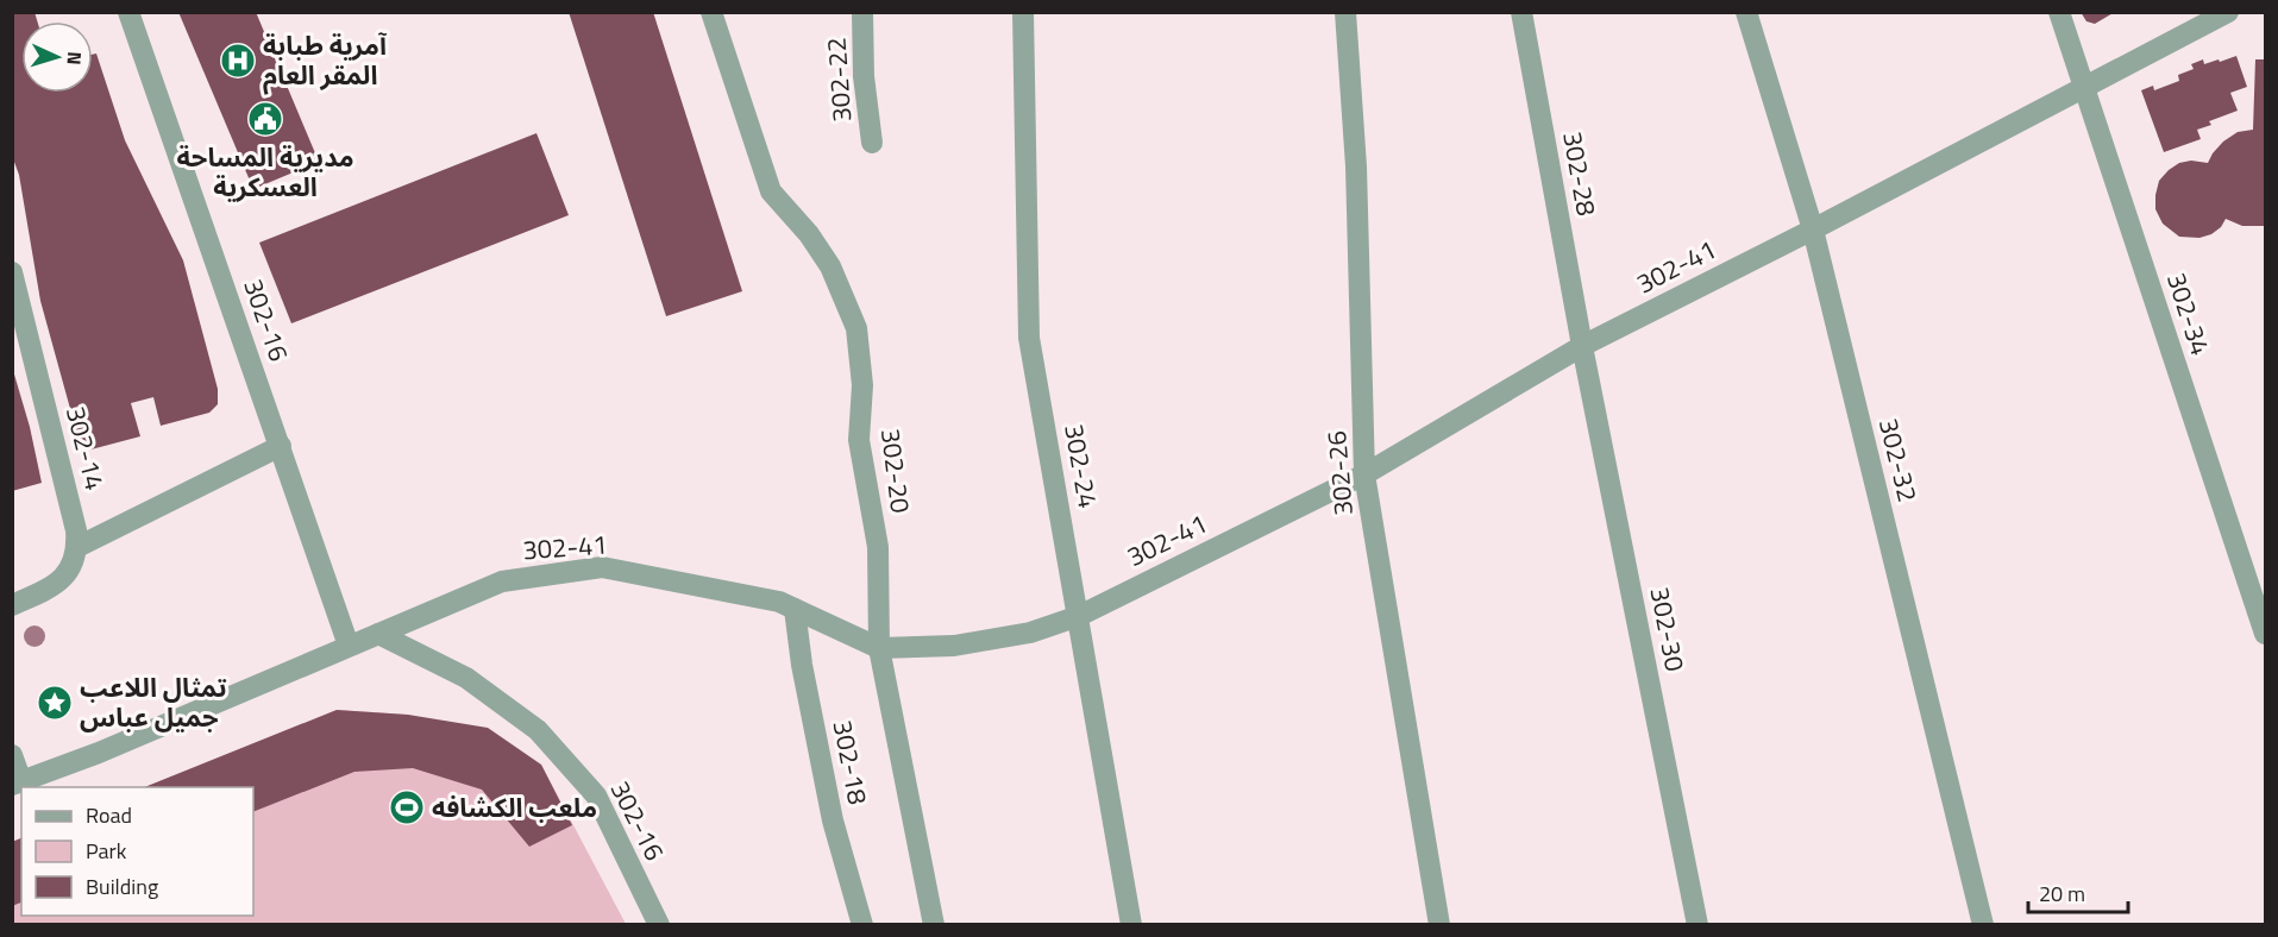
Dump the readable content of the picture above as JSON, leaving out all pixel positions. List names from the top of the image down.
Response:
{
  "streets": {
    "street": [
      "302-22",
      "302-28",
      "302-41",
      "302-34",
      "302-16",
      "302-14",
      "302-32",
      "302-24",
      "302-20",
      "302-26",
      "302-30",
      "302-18"
    ]
  },
  "crossings": [
    ["302-28", "302-41"],
    ["302-28", "302-30"],
    ["302-41", "302-34"],
    ["302-41", "302-16"],
    ["302-41", "302-32"],
    ["302-41", "302-24"],
    ["302-41", "302-20"],
    ["302-41", "302-26"],
    ["302-41", "302-30"],
    ["302-41", "302-18"]
  ],
  "places": {
    "hospital": ["آمرية طبابة المقر العام"],
    "public building": ["مديرية المساحة العسكرية"],
    "place": ["تمثال اللاعب جميل عباس"],
    "sports": ["ملعب الكشافه"]
  },
  "legend": ["Road", "Park", "Building"],
  "scale_bar": "20 m",
  "north": "right"
}
